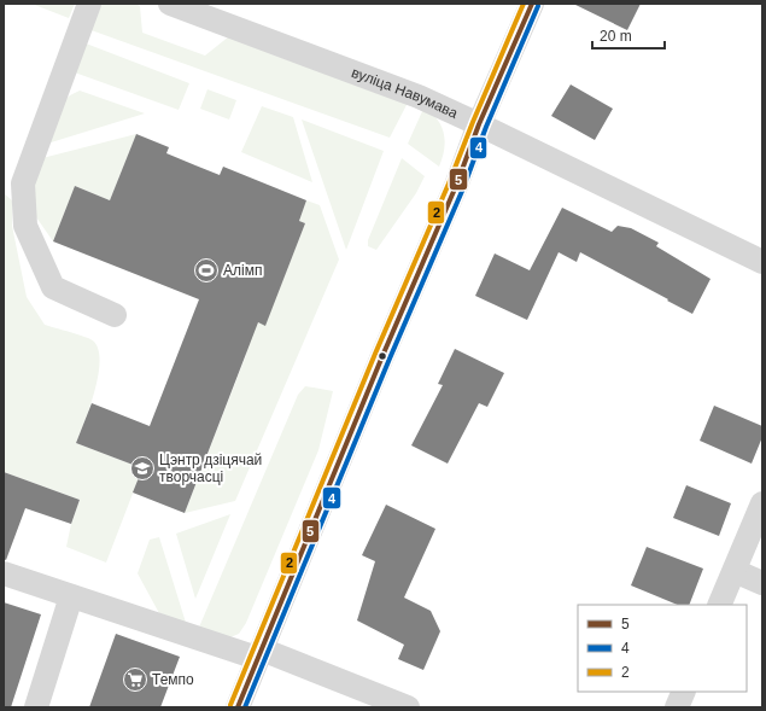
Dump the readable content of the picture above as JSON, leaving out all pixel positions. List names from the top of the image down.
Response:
{
  "streets": {
    "street": ["вуліца Навумава"]
  },
  "places": {
    "sports": ["Алімп"],
    "school or university": ["Цэнтр дзіцячай творчасці"],
    "supermarket": ["Темпо"]
  },
  "lines": ["transit line 5", "transit line 2", "transit line 4"],
  "legend": ["5", "4", "2"],
  "scale_bar": "20 m"
}
